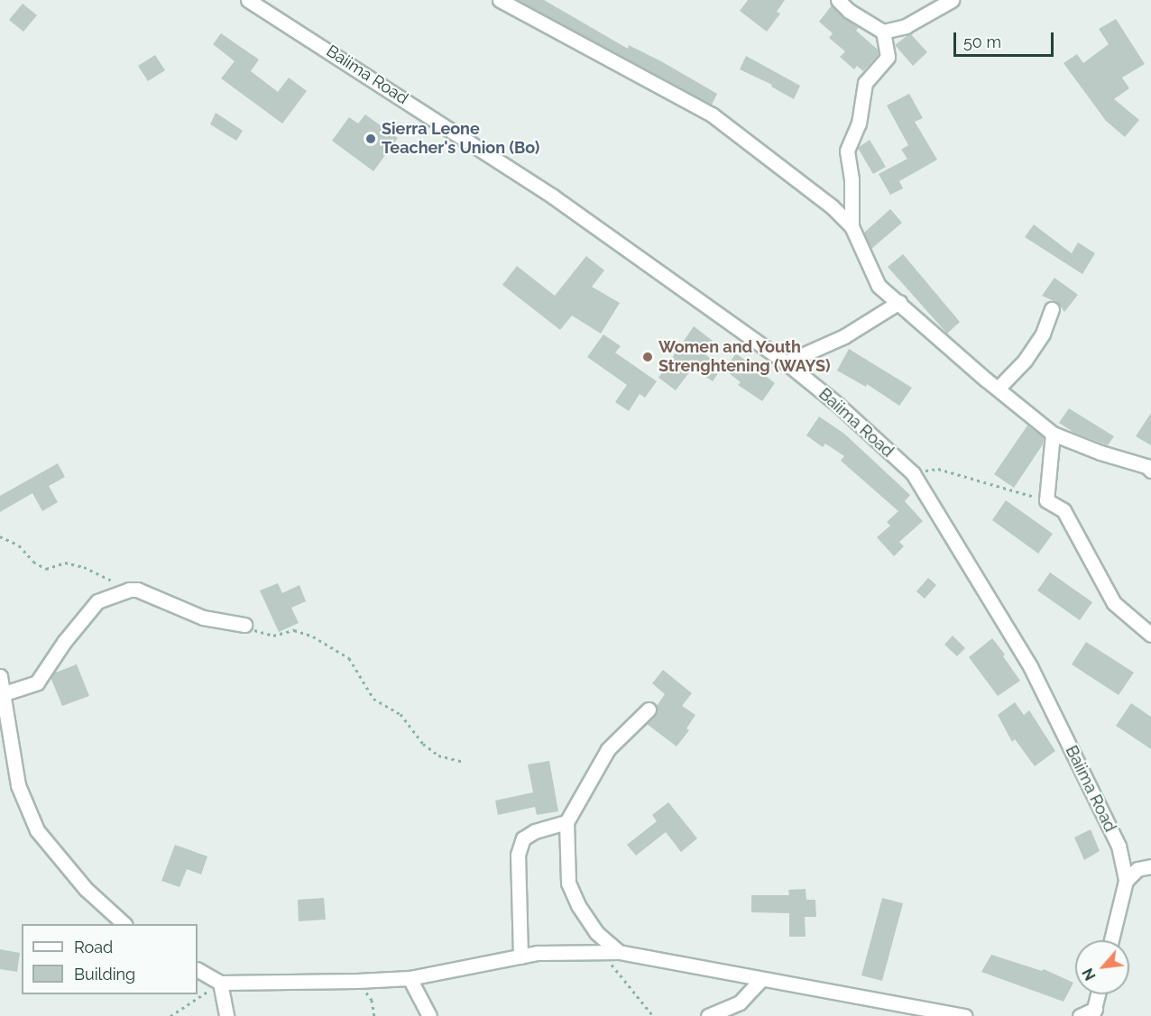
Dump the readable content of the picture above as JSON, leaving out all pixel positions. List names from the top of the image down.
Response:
{
  "streets": {
    "street": ["Baiima Road"]
  },
  "places": ["Sierra Leone Teacher's Union (Bo)", "Women and Youth Strenghtening (WAYS)"],
  "legend": ["Road", "Building"],
  "scale_bar": "50 m",
  "north": "bottom left"
}
